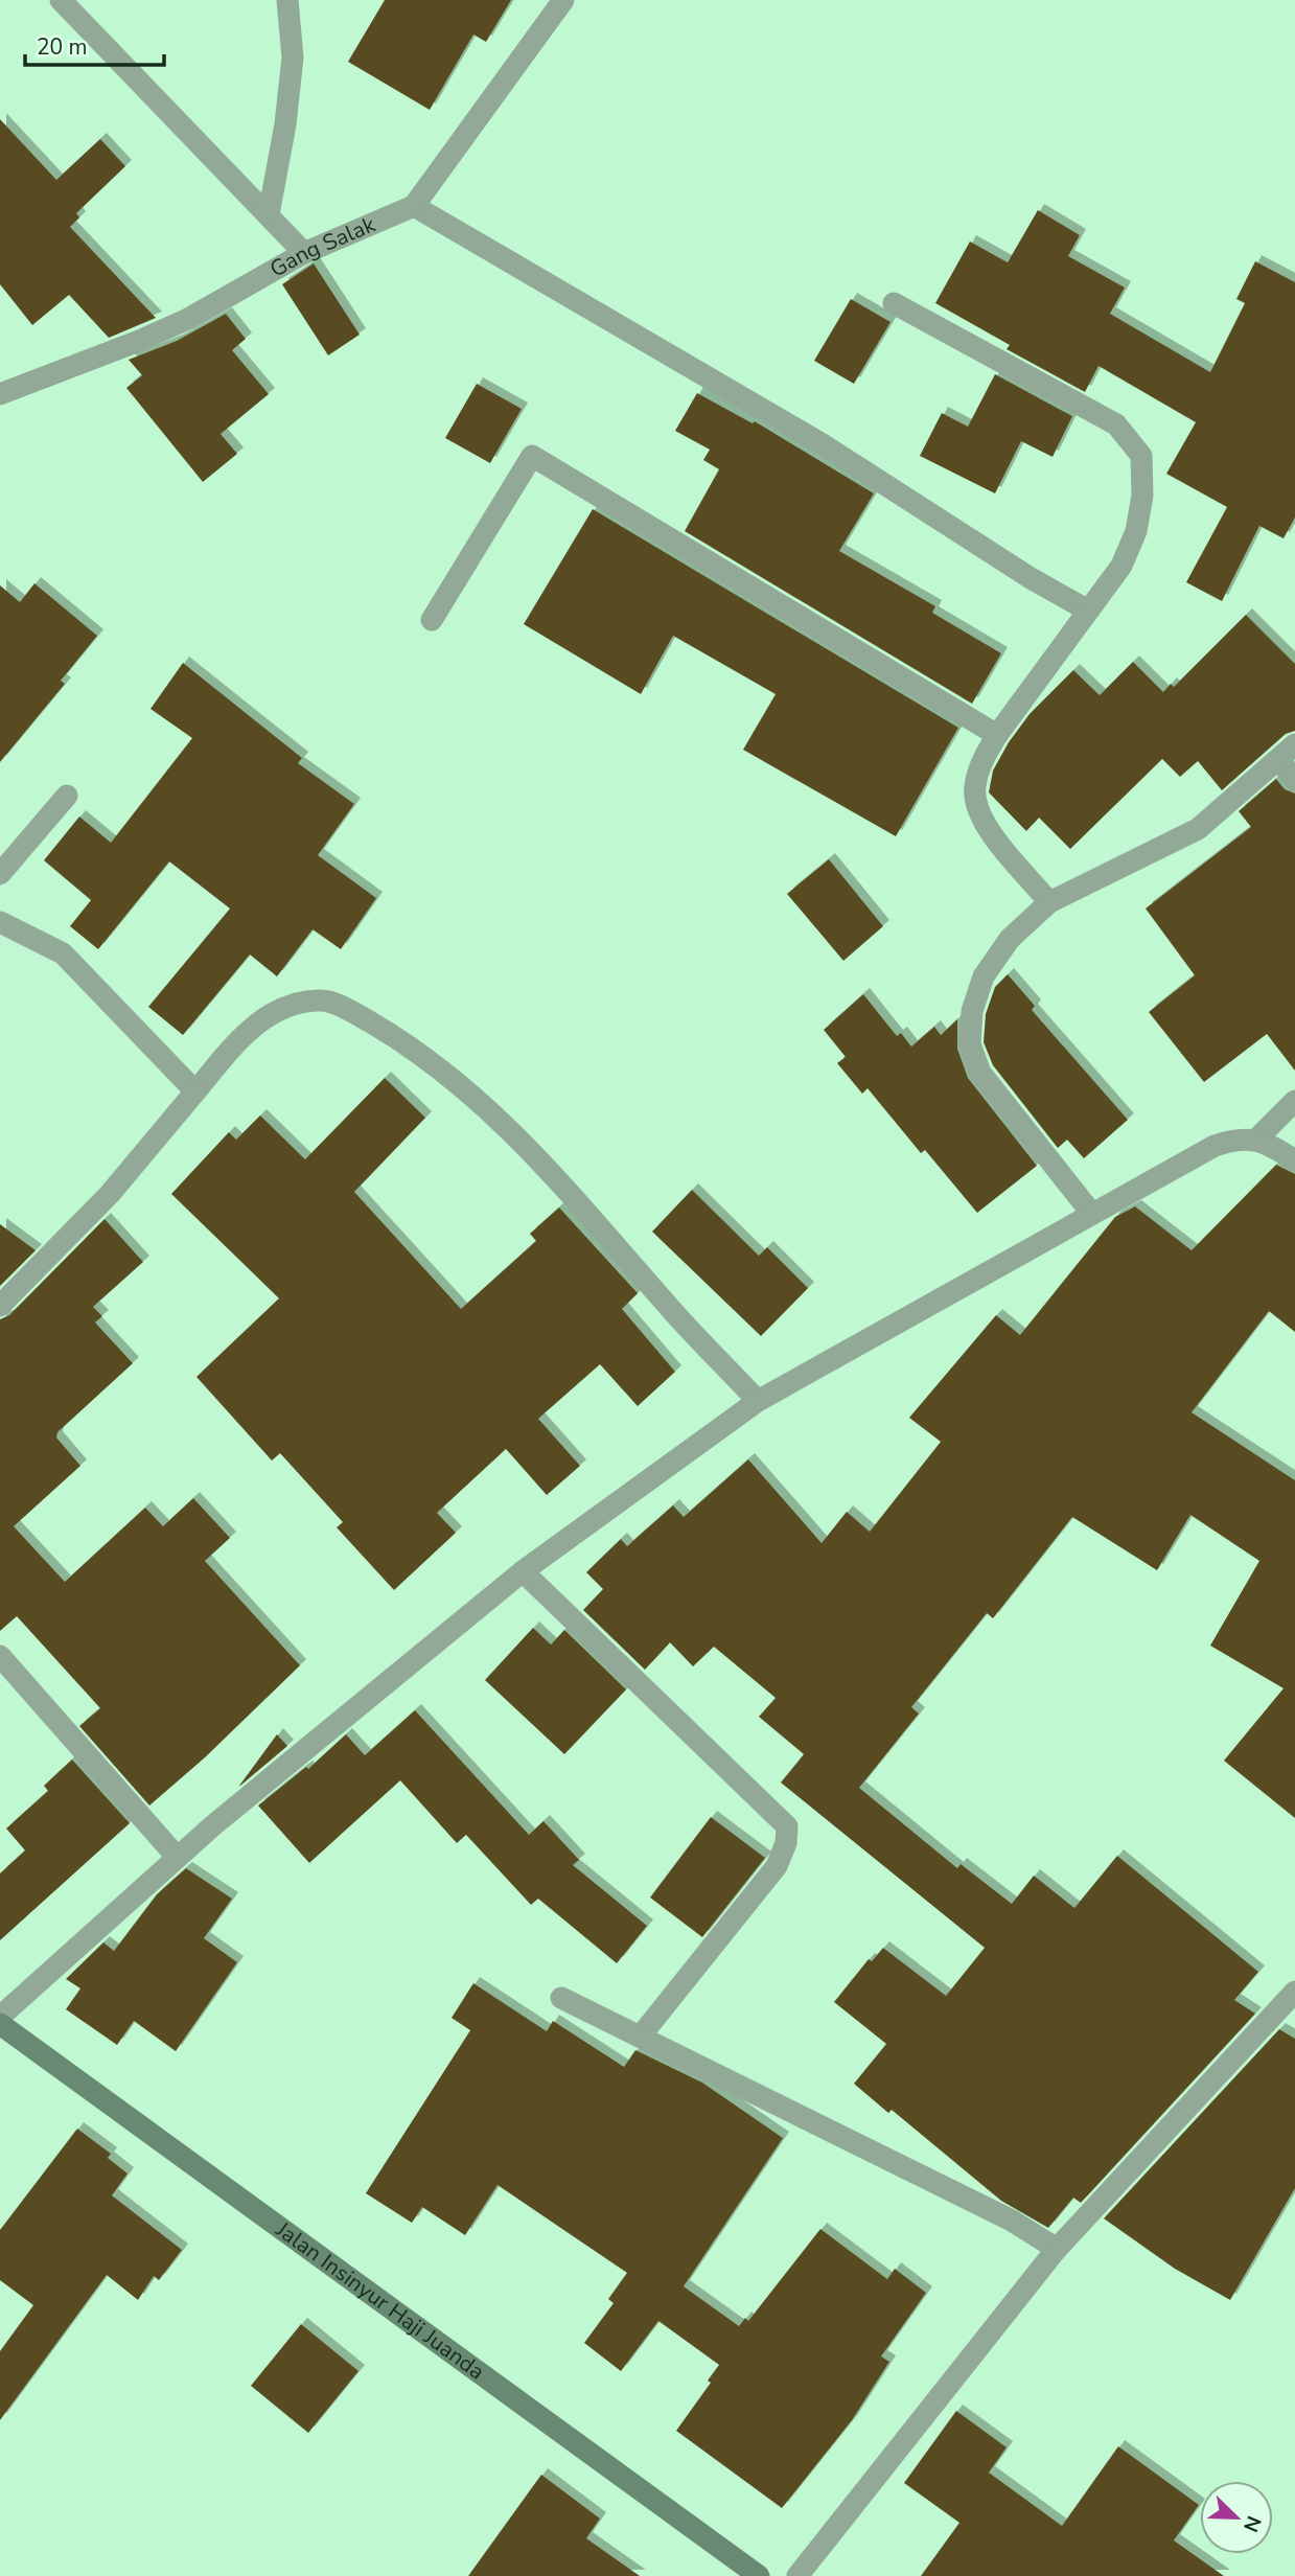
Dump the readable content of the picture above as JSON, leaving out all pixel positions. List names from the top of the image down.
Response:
{
  "streets": {
    "main road": ["Jalan Insinyur Haji Juanda"],
    "street": ["Gang Salak"]
  },
  "scale_bar": "20 m",
  "north": "bottom right"
}
